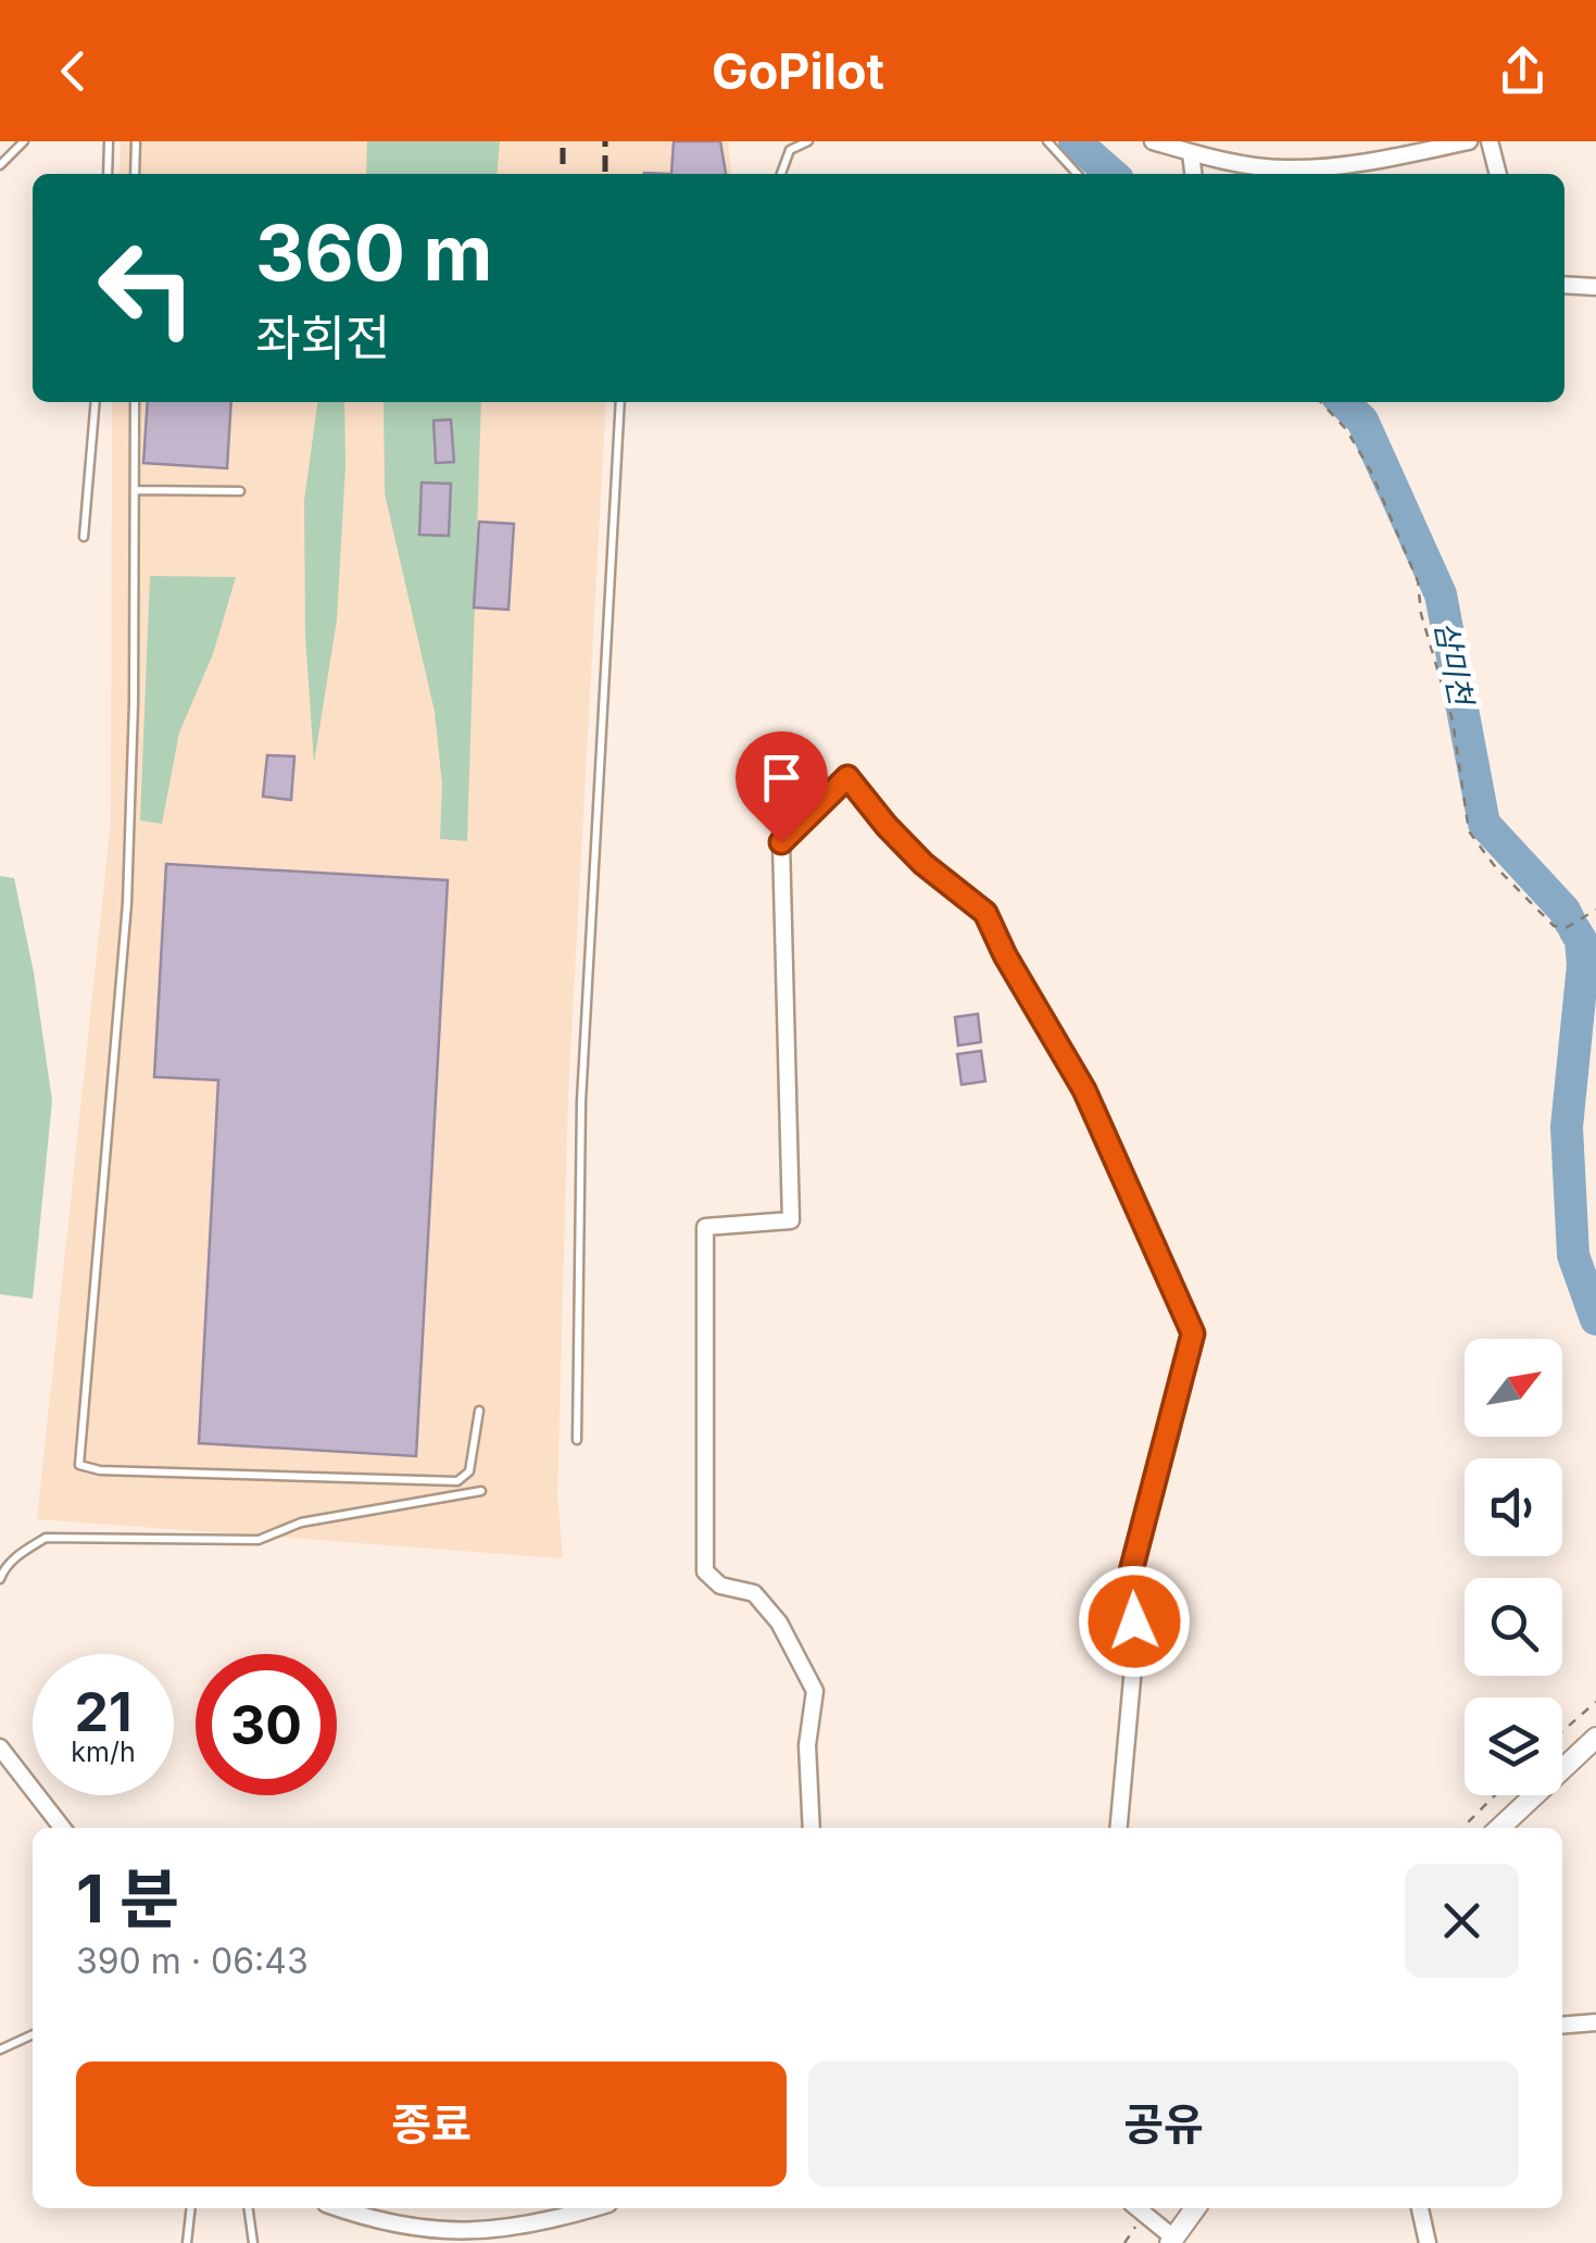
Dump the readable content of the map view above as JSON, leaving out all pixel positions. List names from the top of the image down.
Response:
{
  "water": ["삼미천"],
  "north": "top right",
  "page": {
    "header": "GoPilot",
    "turn": ["360 m", "좌회전"],
    "speed": "21 km/h",
    "limit": "30",
    "heading": ["1 분", "390 m · 06:43"],
    "buttons": ["종료", "공유"]
  }
}
